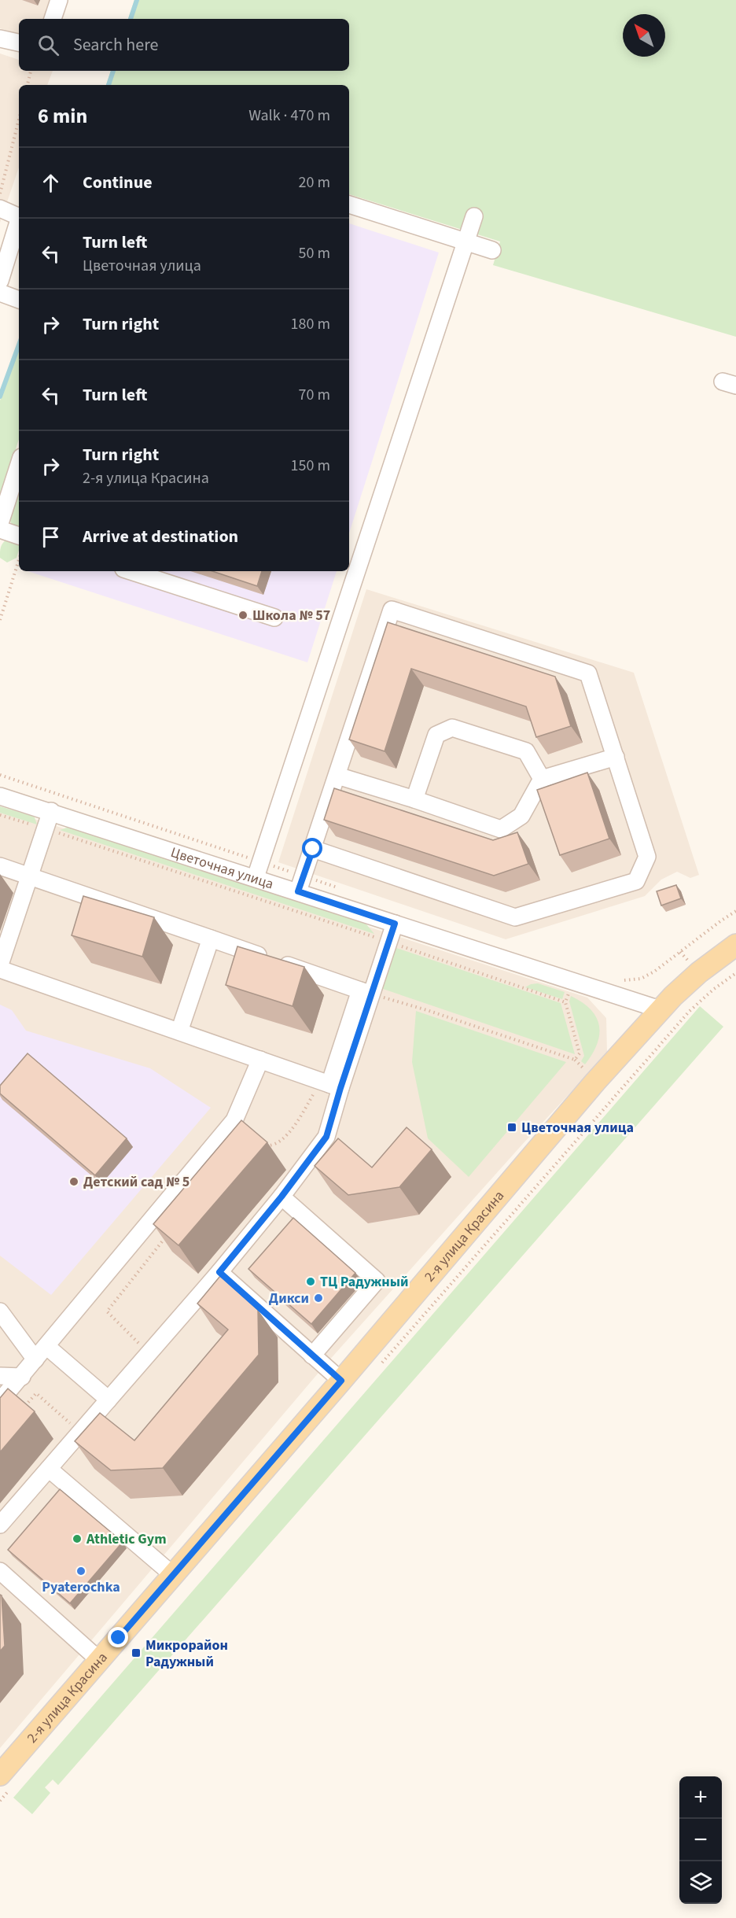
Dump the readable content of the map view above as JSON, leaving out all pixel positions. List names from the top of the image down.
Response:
{
  "streets": {
    "main road": ["2-я улица Красина"],
    "street": ["Цветочная улица"]
  },
  "crossings": [
    ["Цветочная улица", "2-я улица Красина"]
  ],
  "places": {
    "other": [
      "Школа № 57",
      "Детский сад № 5",
      "ТЦ Радужный",
      "Дикси",
      "Athletic Gym",
      "Pyaterochka"
    ],
    "transit": ["Цветочная улица", "Микрорайон Радужный"]
  },
  "north": "top left",
  "page": {
    "search": "Search here",
    "heading": ["6 min", "Walk · 470 m"],
    "list": [
      ["Continue", "20 m"],
      ["Turn left", "Цветочная улица", "50 m"],
      ["Turn right", "180 m"],
      ["Turn left", "70 m"],
      ["Turn right", "2-я улица Красина", "150 m"],
      "Arrive at destination"
    ],
    "map_buttons": ["+", "−"]
  }
}
